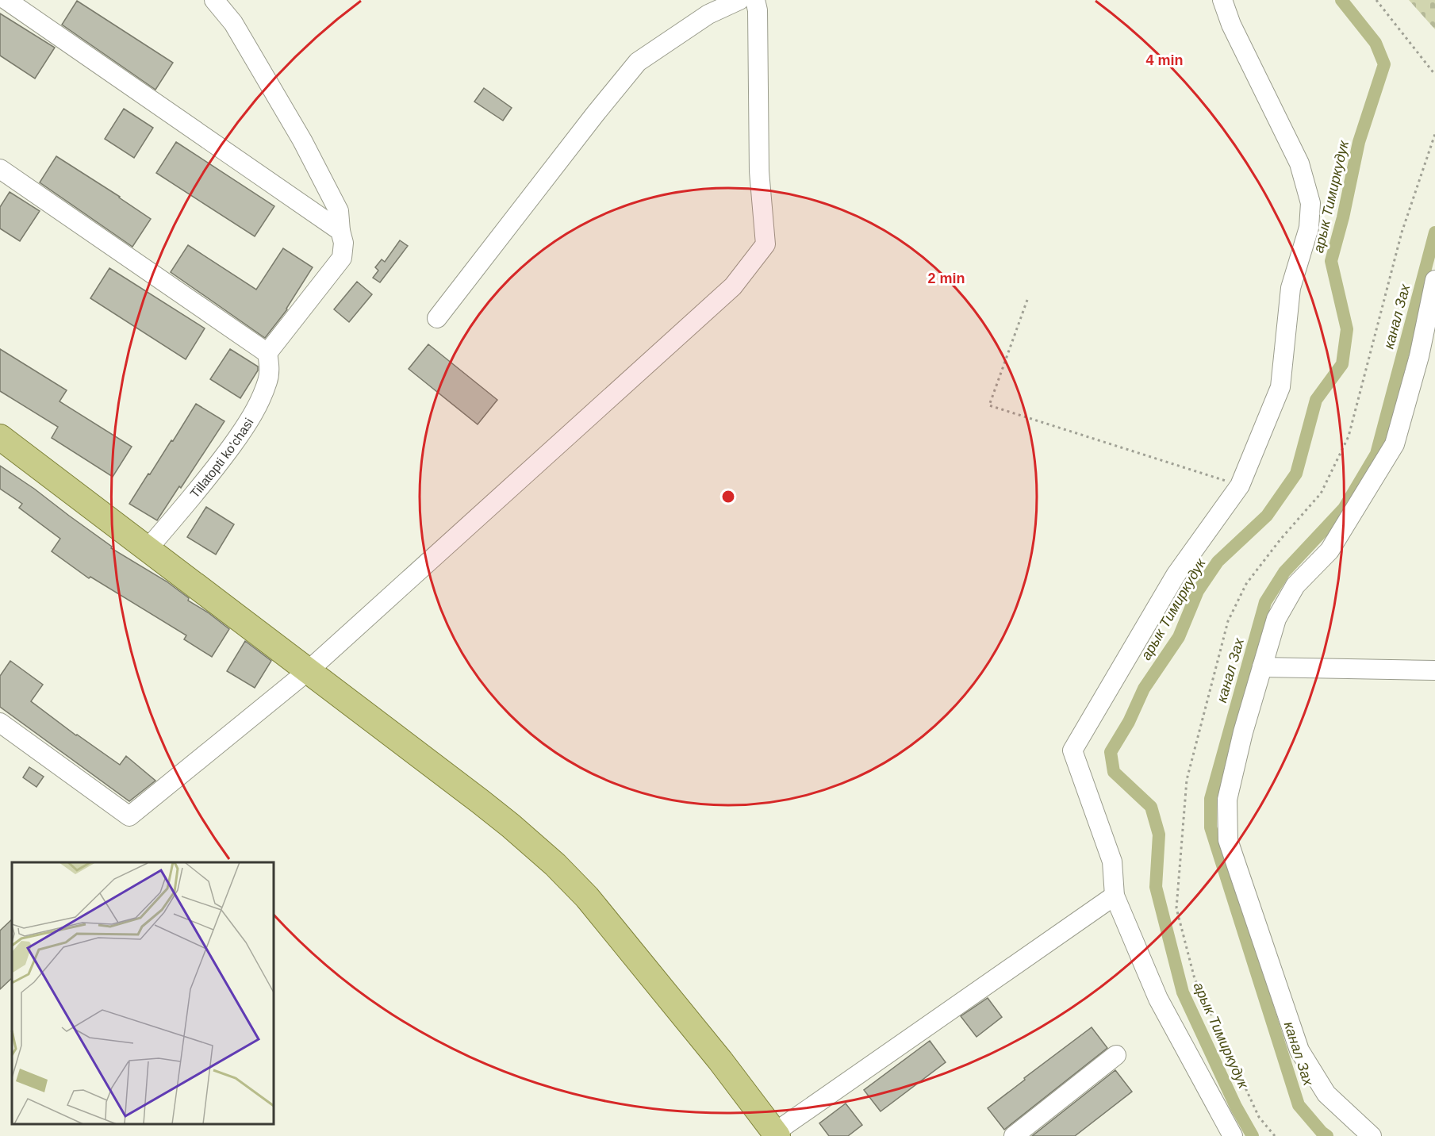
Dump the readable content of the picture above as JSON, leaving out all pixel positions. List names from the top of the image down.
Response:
{
  "streets": {
    "street": ["Tillatopti ko'chasi"]
  },
  "water": ["арык Тимиркудук", "канал Зах"],
  "rings": ["4 min", "2 min"]
}
